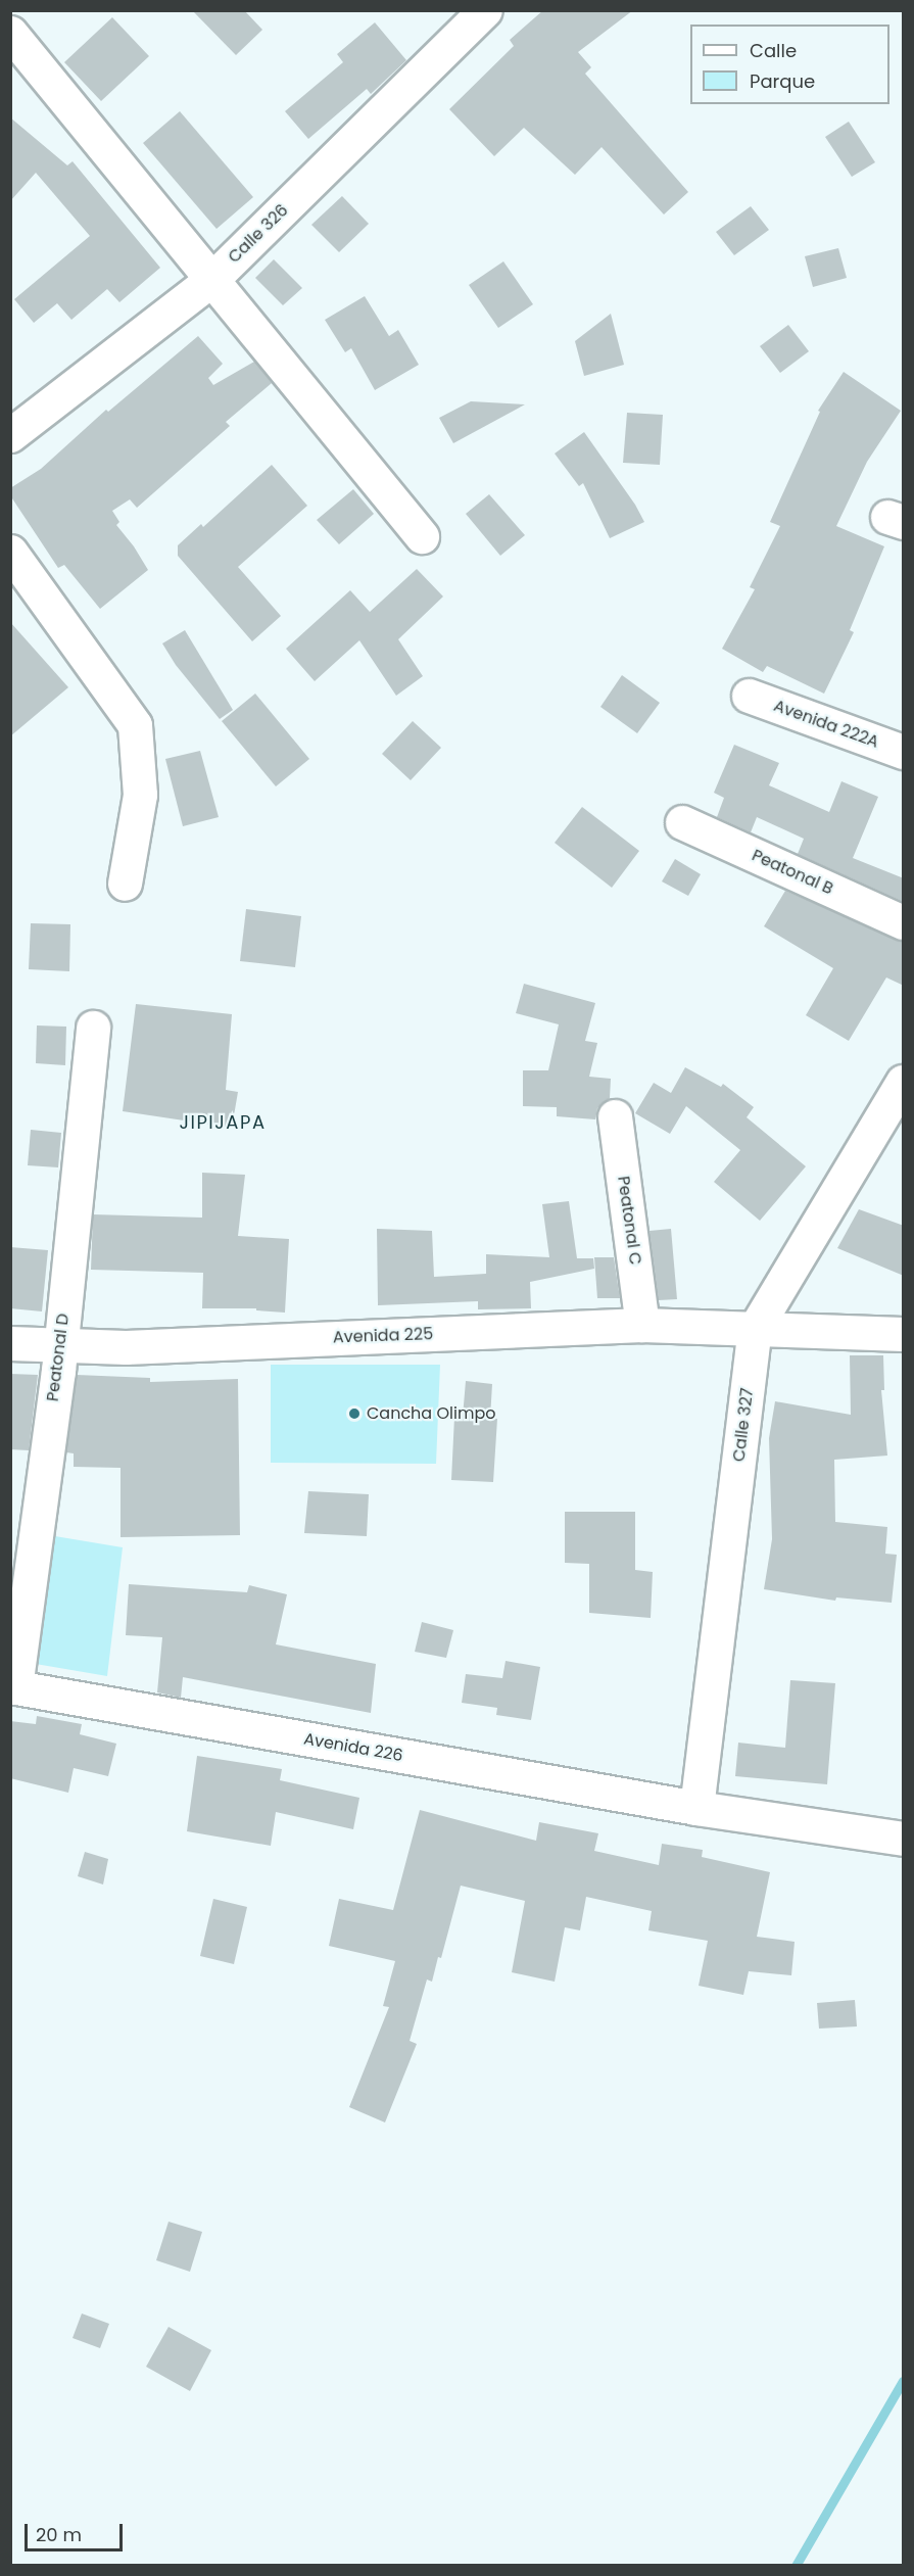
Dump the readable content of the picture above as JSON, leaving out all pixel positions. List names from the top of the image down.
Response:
{
  "streets": {
    "street": [
      "Calle 326",
      "Avenida 222A",
      "Peatonal B",
      "Peatonal C",
      "Avenida 225",
      "Peatonal D",
      "Calle 327",
      "Avenida 226"
    ]
  },
  "crossings": [
    ["Peatonal C", "Avenida 225"],
    ["Avenida 225", "Peatonal D"],
    ["Avenida 225", "Calle 327"],
    ["Peatonal D", "Avenida 226"],
    ["Calle 327", "Avenida 226"]
  ],
  "districts": ["JIPIJAPA"],
  "places": ["Cancha Olimpo"],
  "legend": ["Calle", "Parque"],
  "scale_bar": "20 m"
}
